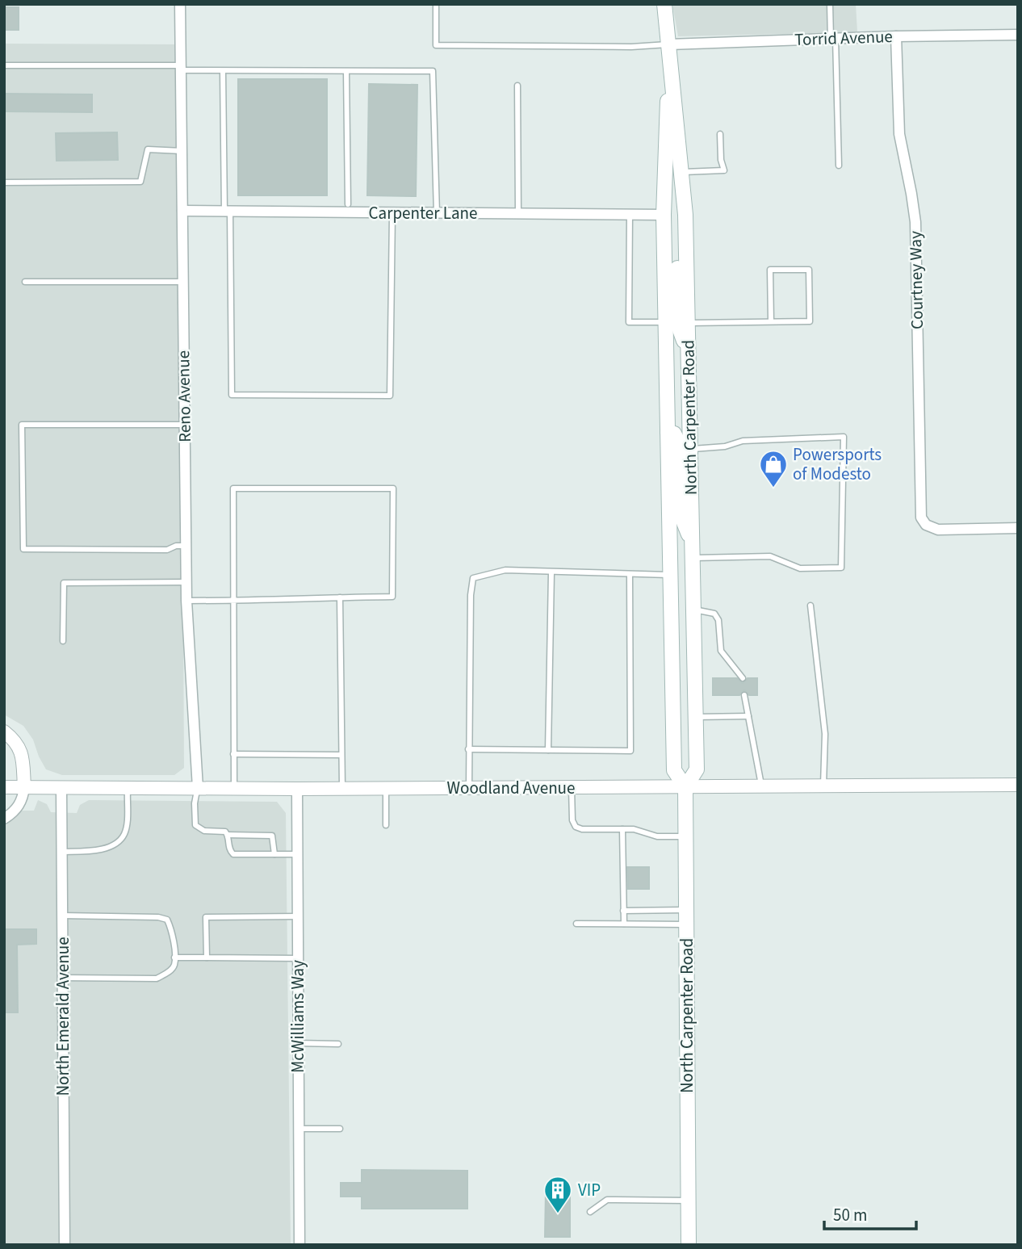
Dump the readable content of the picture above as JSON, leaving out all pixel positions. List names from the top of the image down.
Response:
{
  "streets": {
    "main road": ["North Carpenter Road"],
    "street": [
      "Torrid Avenue",
      "Carpenter Lane",
      "Courtney Way",
      "Reno Avenue",
      "Woodland Avenue",
      "North Emerald Avenue",
      "McWilliams Way"
    ]
  },
  "crossings": [
    ["Torrid Avenue", "Courtney Way"],
    ["Torrid Avenue", "North Carpenter Road"],
    ["Carpenter Lane", "Reno Avenue"],
    ["Carpenter Lane", "North Carpenter Road"],
    ["Reno Avenue", "Woodland Avenue"],
    ["North Carpenter Road", "Woodland Avenue"],
    ["Woodland Avenue", "North Emerald Avenue"],
    ["Woodland Avenue", "McWilliams Way"]
  ],
  "places": {
    "shop": ["Powersports of Modesto"],
    "building": ["VIP"]
  },
  "scale_bar": "50 m"
}
